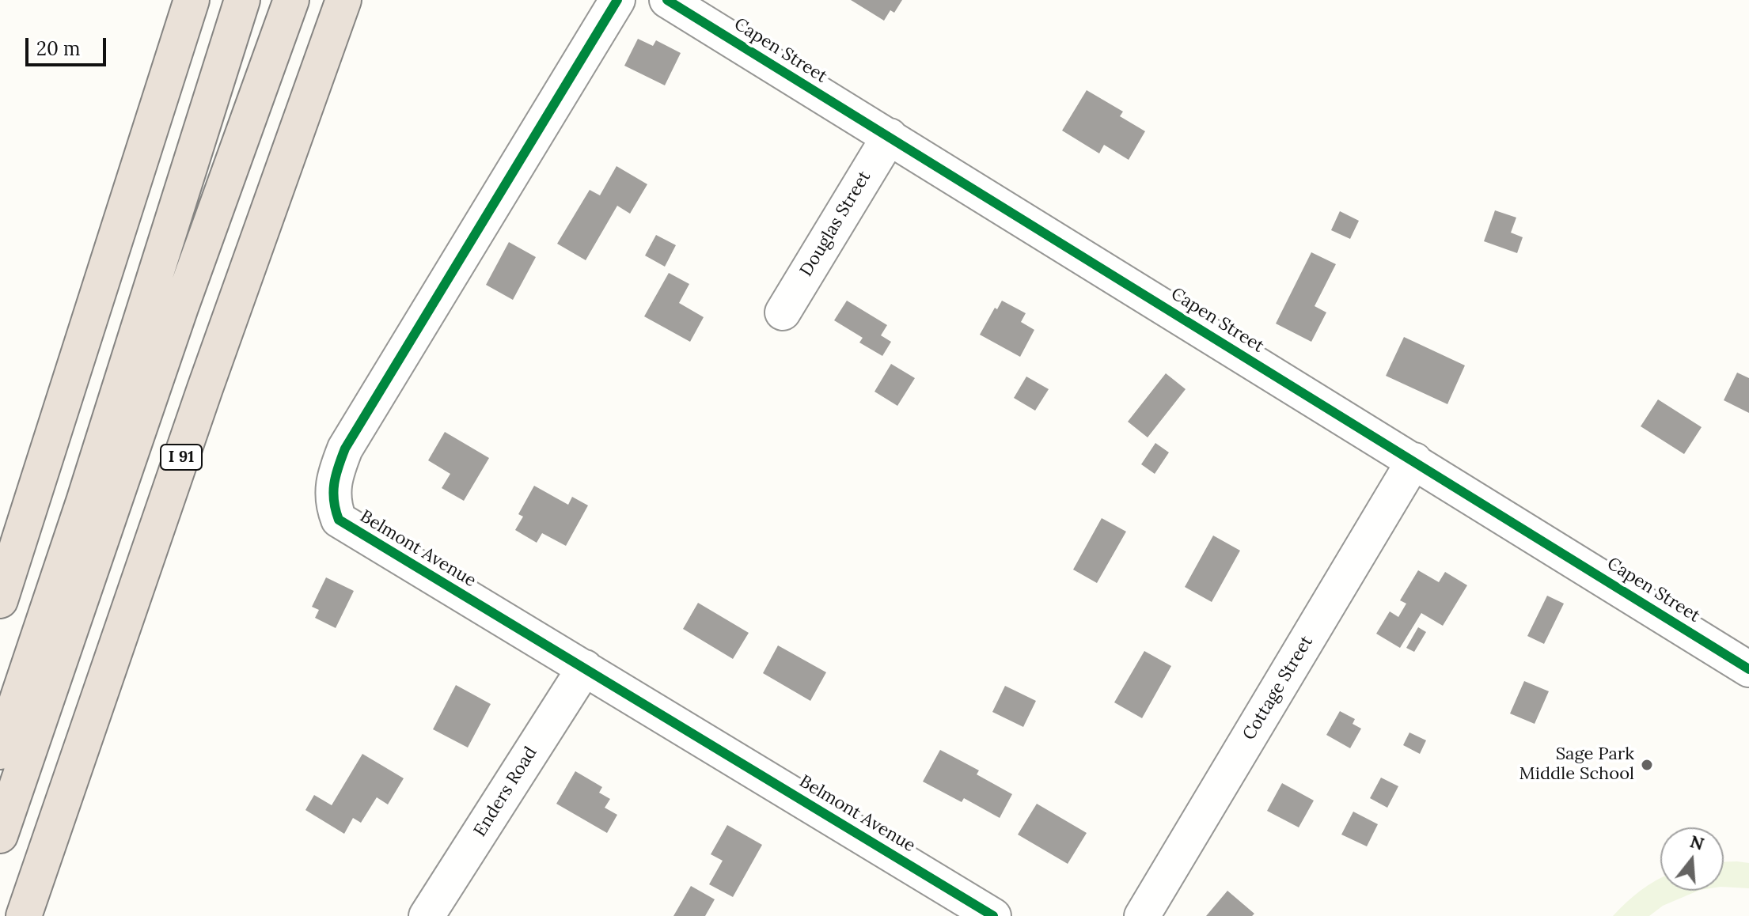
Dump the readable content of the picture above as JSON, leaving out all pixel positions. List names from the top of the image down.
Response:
{
  "streets": {
    "highway": ["I 91"],
    "street": [
      "Capen Street",
      "Douglas Street",
      "Belmont Avenue",
      "Cottage Street",
      "Enders Road"
    ]
  },
  "crossings": [
    ["Capen Street", "Douglas Street"],
    ["Capen Street", "Cottage Street"],
    ["Belmont Avenue", "Enders Road"]
  ],
  "places": ["Sage Park Middle School"],
  "scale_bar": "20 m",
  "north": "top"
}
